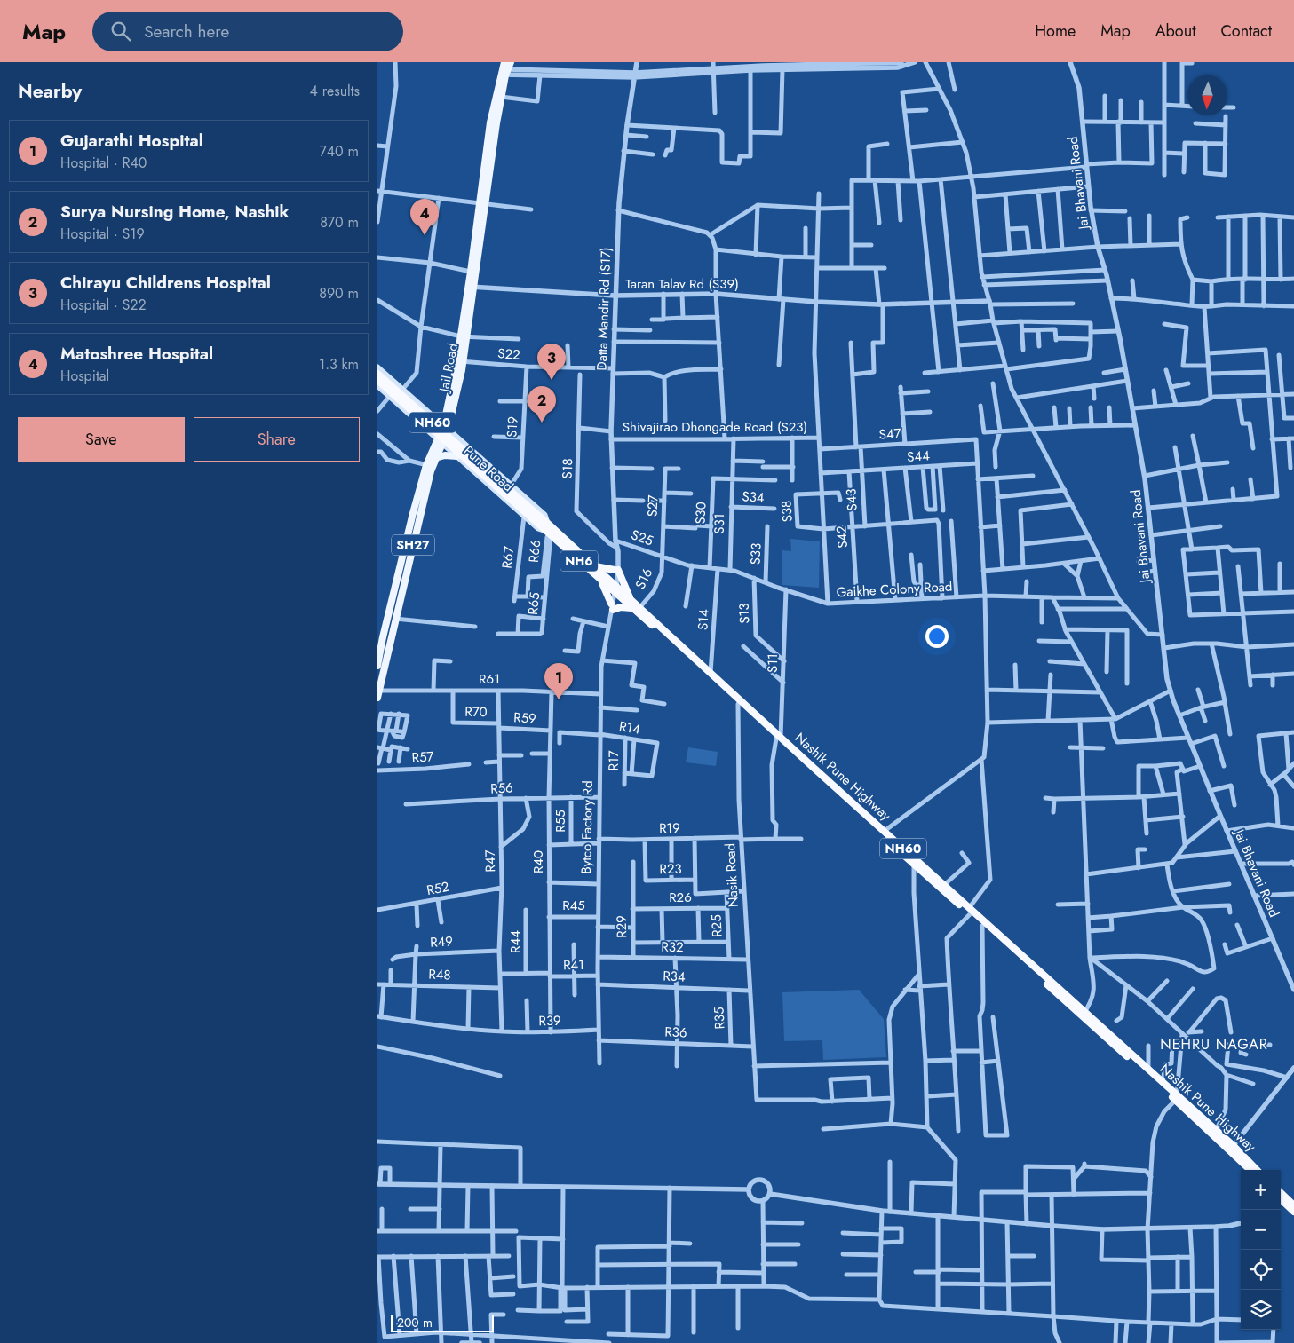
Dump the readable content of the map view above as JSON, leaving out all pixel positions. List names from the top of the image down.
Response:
{
  "streets": {
    "highway": ["NH60", "NH6", "Nashik Pune Highway"],
    "main road": ["Jail Road", "Pune Road", "SH27"],
    "street": [
      "Jai Bhavani Road",
      "Taran Talav Rd (S39)",
      "Datta Mandir Rd (S17)",
      "S22",
      "S19",
      "Shivajirao Dhongade Road (S23)",
      "S47",
      "S44",
      "S18",
      "S34",
      "S43",
      "S27",
      "S38",
      "S30",
      "S31",
      "S42",
      "S25",
      "R66",
      "S33",
      "R67",
      "S16",
      "Gaikhe Colony Road",
      "R65",
      "S13",
      "S14",
      "S11",
      "R61",
      "R70",
      "R59",
      "R14",
      "R57",
      "R17",
      "R56",
      "R55",
      "Bytco Factory Rd",
      "R19",
      "R47",
      "R40",
      "R23",
      "Nasik Road",
      "R52",
      "R26",
      "R45",
      "R25",
      "R29",
      "R49",
      "R44",
      "R32",
      "R41",
      "R48",
      "R34",
      "R35",
      "R39",
      "R36"
    ]
  },
  "crossings": [
    ["Taran Talav Rd (S39)", "Datta Mandir Rd (S17)"],
    ["Taran Talav Rd (S39)", "Jail Road"],
    ["Datta Mandir Rd (S17)", "S22"],
    ["Datta Mandir Rd (S17)", "Shivajirao Dhongade Road (S23)"],
    ["Datta Mandir Rd (S17)", "S18"],
    ["Datta Mandir Rd (S17)", "S25"],
    ["Datta Mandir Rd (S17)", "Nashik Pune Highway"],
    ["Datta Mandir Rd (S17)", "Bytco Factory Rd"],
    ["S22", "Jail Road"],
    ["S22", "S19"],
    ["Jail Road", "Pune Road"],
    ["Jail Road", "R61"],
    ["NH60", "NH6"],
    ["NH60", "Nashik Pune Highway"],
    ["Shivajirao Dhongade Road (S23)", "S31"],
    ["S47", "S44"],
    ["S47", "S43"],
    ["S44", "S43"],
    ["S44", "S42"],
    ["Pune Road", "R67"],
    ["Pune Road", "NH6"],
    ["Pune Road", "R65"],
    ["Pune Road", "Nashik Pune Highway"],
    ["S34", "S31"],
    ["S27", "S25"],
    ["S27", "S16"],
    ["S30", "S31"],
    ["S30", "Gaikhe Colony Road"],
    ["S31", "Gaikhe Colony Road"],
    ["S42", "Gaikhe Colony Road"],
    ["S25", "S16"],
    ["S25", "Gaikhe Colony Road"],
    ["R66", "R67"],
    ["R66", "R65"],
    ["S33", "Gaikhe Colony Road"],
    ["NH6", "R65"],
    ["NH6", "Nashik Pune Highway"],
    ["S16", "Nashik Pune Highway"],
    ["Gaikhe Colony Road", "S13"],
    ["Gaikhe Colony Road", "S14"],
    ["Gaikhe Colony Road", "S11"],
    ["R65", "Nashik Pune Highway"],
    ["S13", "S11"],
    ["S14", "Nashik Pune Highway"],
    ["S11", "Nashik Pune Highway"],
    ["S11", "R19"],
    ["R61", "R70"],
    ["R61", "Bytco Factory Rd"],
    ["R61", "R47"],
    ["R61", "R40"],
    ["R70", "R59"],
    ["R70", "R47"],
    ["R59", "R47"],
    ["R59", "R40"],
    ["R14", "R17"],
    ["R14", "Bytco Factory Rd"],
    ["Nashik Pune Highway", "Bytco Factory Rd"],
    ["Nashik Pune Highway", "Nasik Road"],
    ["R56", "R55"],
    ["R56", "Bytco Factory Rd"],
    ["R56", "R47"],
    ["R56", "R40"],
    ["R55", "R19"],
    ["Bytco Factory Rd", "R19"],
    ["Bytco Factory Rd", "R45"],
    ["Bytco Factory Rd", "R32"],
    ["Bytco Factory Rd", "R41"],
    ["Bytco Factory Rd", "R34"],
    ["Bytco Factory Rd", "R39"],
    ["Bytco Factory Rd", "R36"],
    ["R19", "R40"],
    ["R19", "R23"],
    ["R19", "Nasik Road"],
    ["R47", "R52"],
    ["R47", "R49"],
    ["R47", "R41"],
    ["R47", "R48"],
    ["R47", "R39"],
    ["R40", "R45"],
    ["R40", "R41"],
    ["R40", "R39"],
    ["Nasik Road", "R32"],
    ["Nasik Road", "R34"],
    ["Nasik Road", "R36"],
    ["R26", "R25"],
    ["R26", "R29"],
    ["R25", "R32"],
    ["R29", "R32"],
    ["R49", "R48"],
    ["R49", "R39"],
    ["R44", "R41"],
    ["R34", "R35"],
    ["R35", "R36"]
  ],
  "districts": ["NEHRU NAGAR"],
  "scale_bar": "200 m",
  "north": "bottom",
  "page": {
    "header": "Map",
    "search": "Search here",
    "nav": [
      "Home",
      "Map",
      "About",
      "Contact"
    ],
    "heading": ["Nearby", "4 results"],
    "list": [
      {
        "mark": "1",
        "name": "Gujarathi Hospital",
        "note": "Hospital · R40",
        "value": "740 m"
      },
      {
        "mark": "2",
        "name": "Surya Nursing Home, Nashik",
        "note": "Hospital · S19",
        "value": "870 m"
      },
      {
        "mark": "3",
        "name": "Chirayu Childrens Hospital",
        "note": "Hospital · S22",
        "value": "890 m"
      },
      {
        "mark": "4",
        "name": "Matoshree Hospital",
        "note": "Hospital",
        "value": "1.3 km"
      }
    ],
    "pins": [
      "4",
      "3",
      "2",
      "1"
    ],
    "buttons": ["Save", "Share"],
    "map_buttons": ["+", "−"],
    "scale": "200 m"
  }
}
